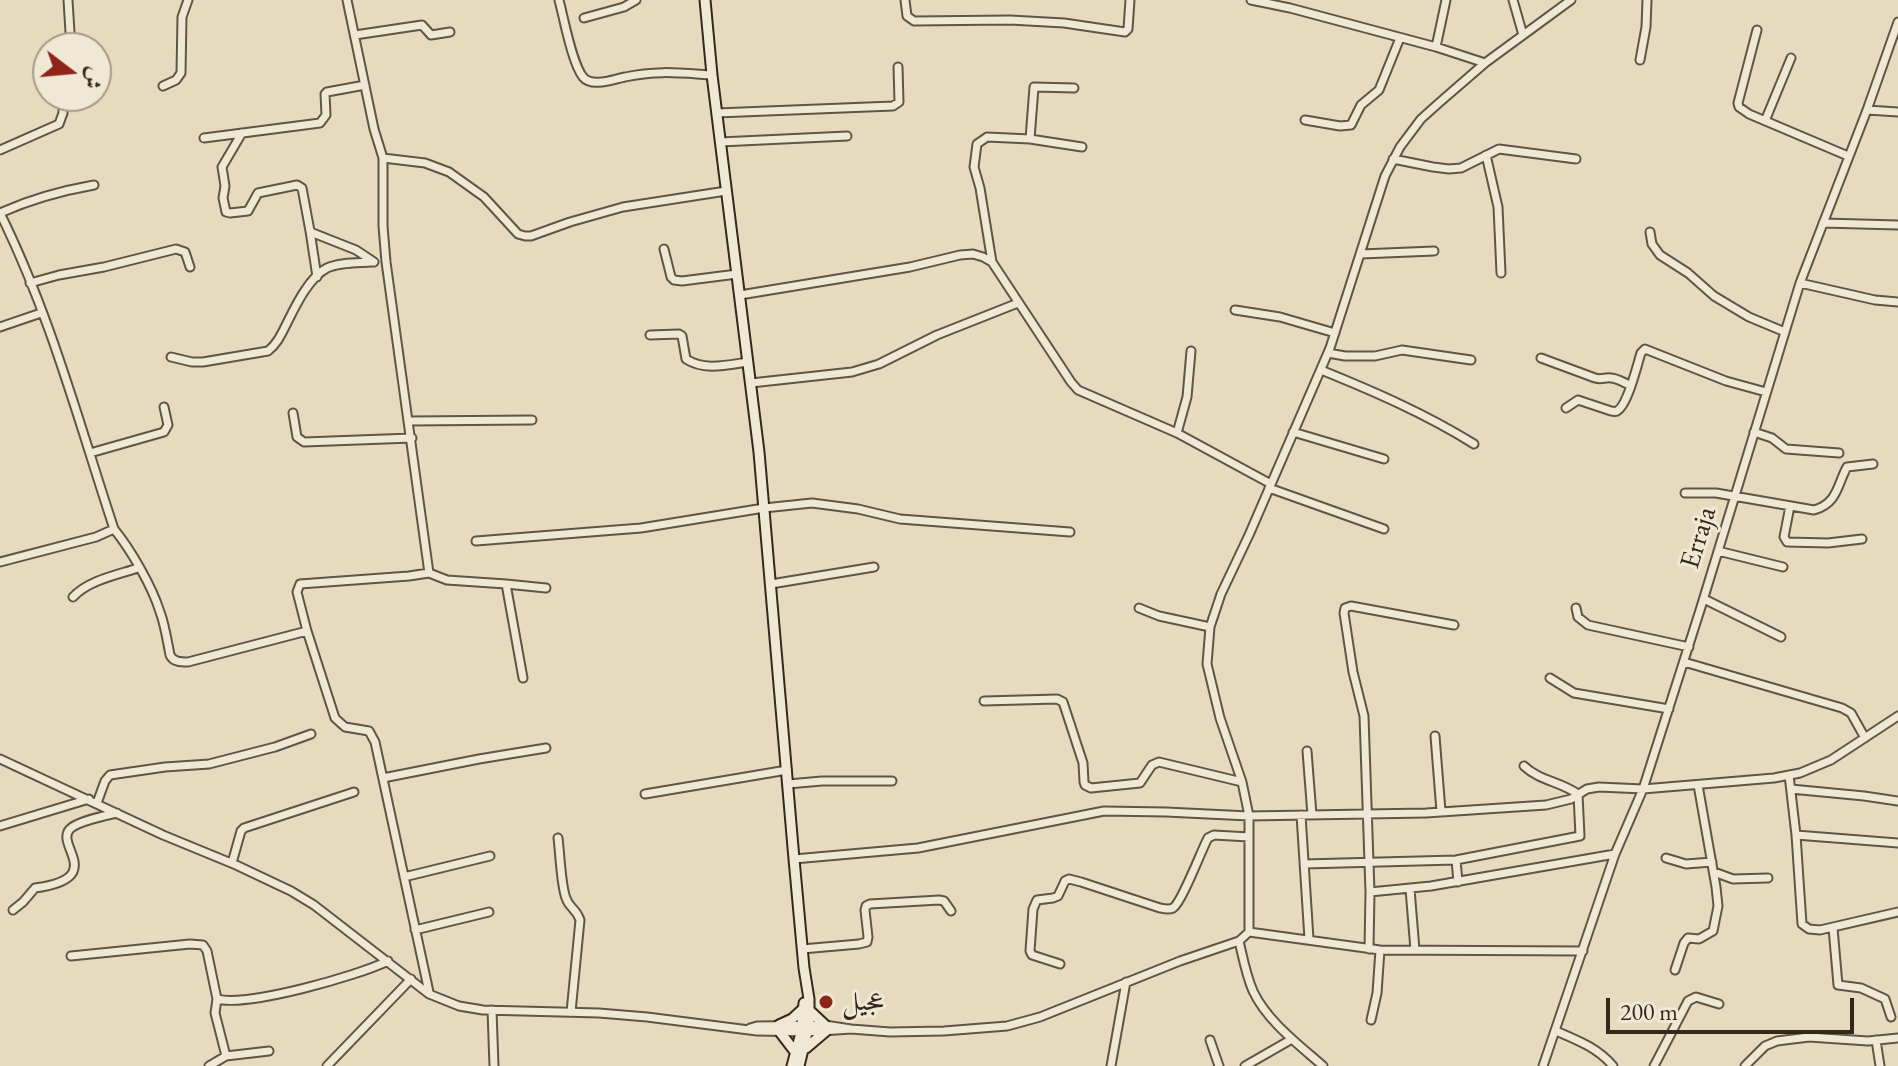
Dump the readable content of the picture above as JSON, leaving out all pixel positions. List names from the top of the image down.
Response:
{
  "streets": {
    "street": ["Erraja"]
  },
  "places": ["عجيل"],
  "scale_bar": "200 m",
  "north": "right"
}
